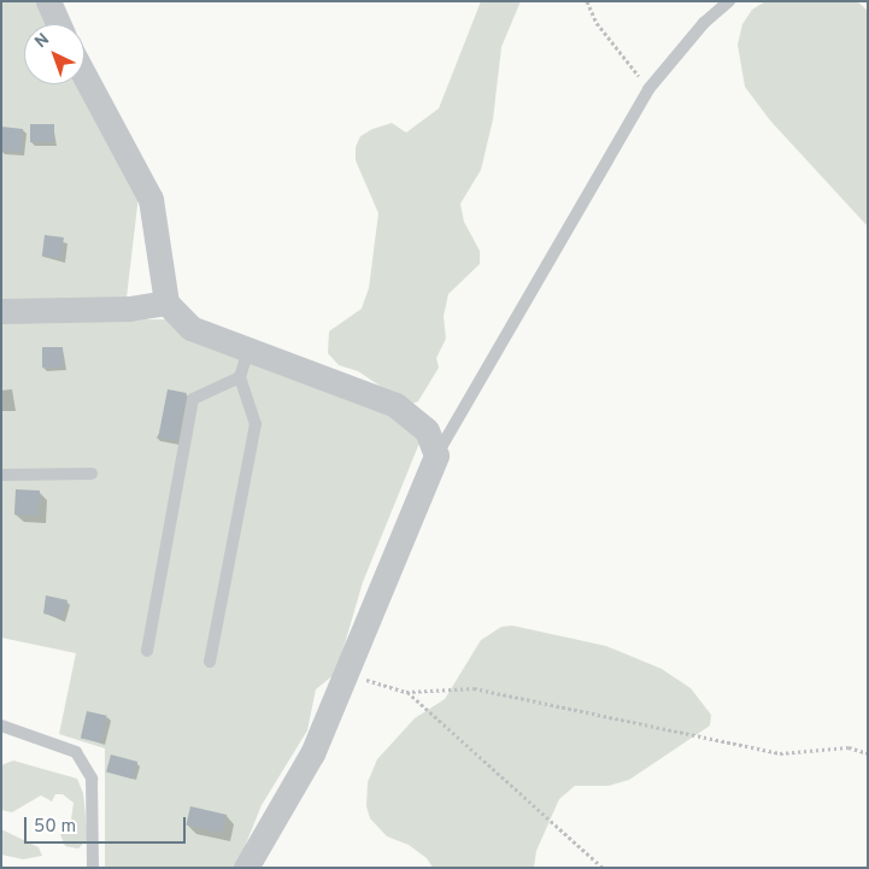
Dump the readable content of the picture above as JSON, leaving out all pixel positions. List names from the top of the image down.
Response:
{
  "scale_bar": "50 m",
  "north": "top left"
}
